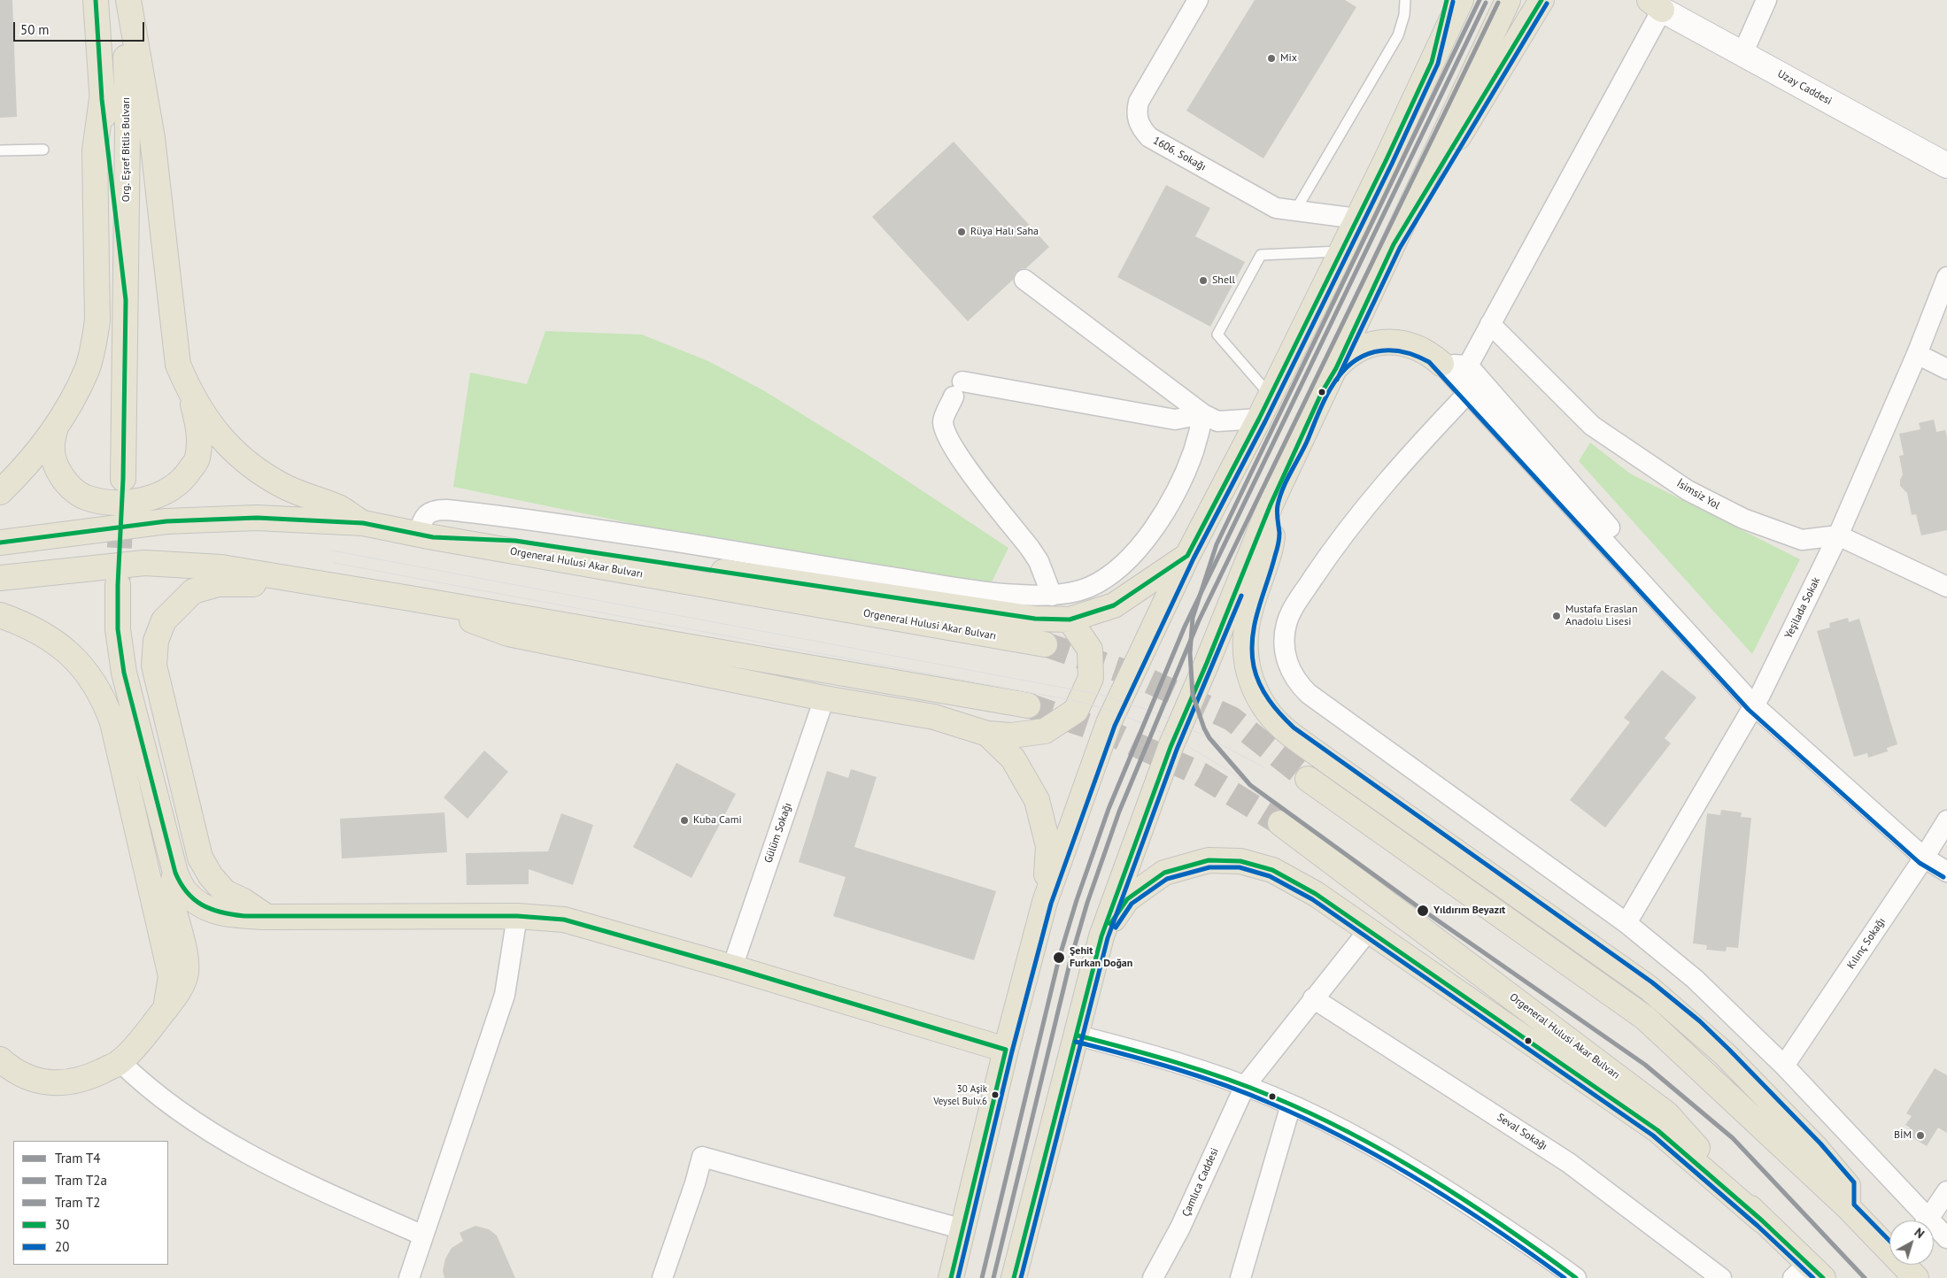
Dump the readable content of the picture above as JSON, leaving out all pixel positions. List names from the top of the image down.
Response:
{
  "streets": {
    "main road": ["Uzay Caddesi", "Org. Eşref Bitlis Bulvarı", "Orgeneral Hulusi Akar Bulvarı"],
    "street": [
      "1606. Sokağı",
      "İsimsiz Yol",
      "Yeşilada Sokak",
      "Gülüm Sokağı",
      "Kılınç Sokağı",
      "Seval Sokağı",
      "Çamlıca Caddesi"
    ]
  },
  "crossings": [
    ["İsimsiz Yol", "Yeşilada Sokak"],
    ["Seval Sokağı", "Çamlıca Caddesi"]
  ],
  "places": [
    "Mix",
    "Rüya Halı Saha",
    "Shell",
    "Mustafa Eraslan Anadolu Lisesi",
    "Kuba Cami",
    "Yıldırım Beyazıt",
    "Şehit Furkan Doğan",
    "30 Aşik Veysel Bulv.6",
    "BİM"
  ],
  "lines": [
    "tram line T4",
    "transit line 30",
    "transit line 20",
    "tram line T2a",
    "tram line T2"
  ],
  "legend": [
    "Tram T4",
    "Tram T2a",
    "Tram T2",
    "30",
    "20"
  ],
  "scale_bar": "50 m",
  "north": "top right"
}
